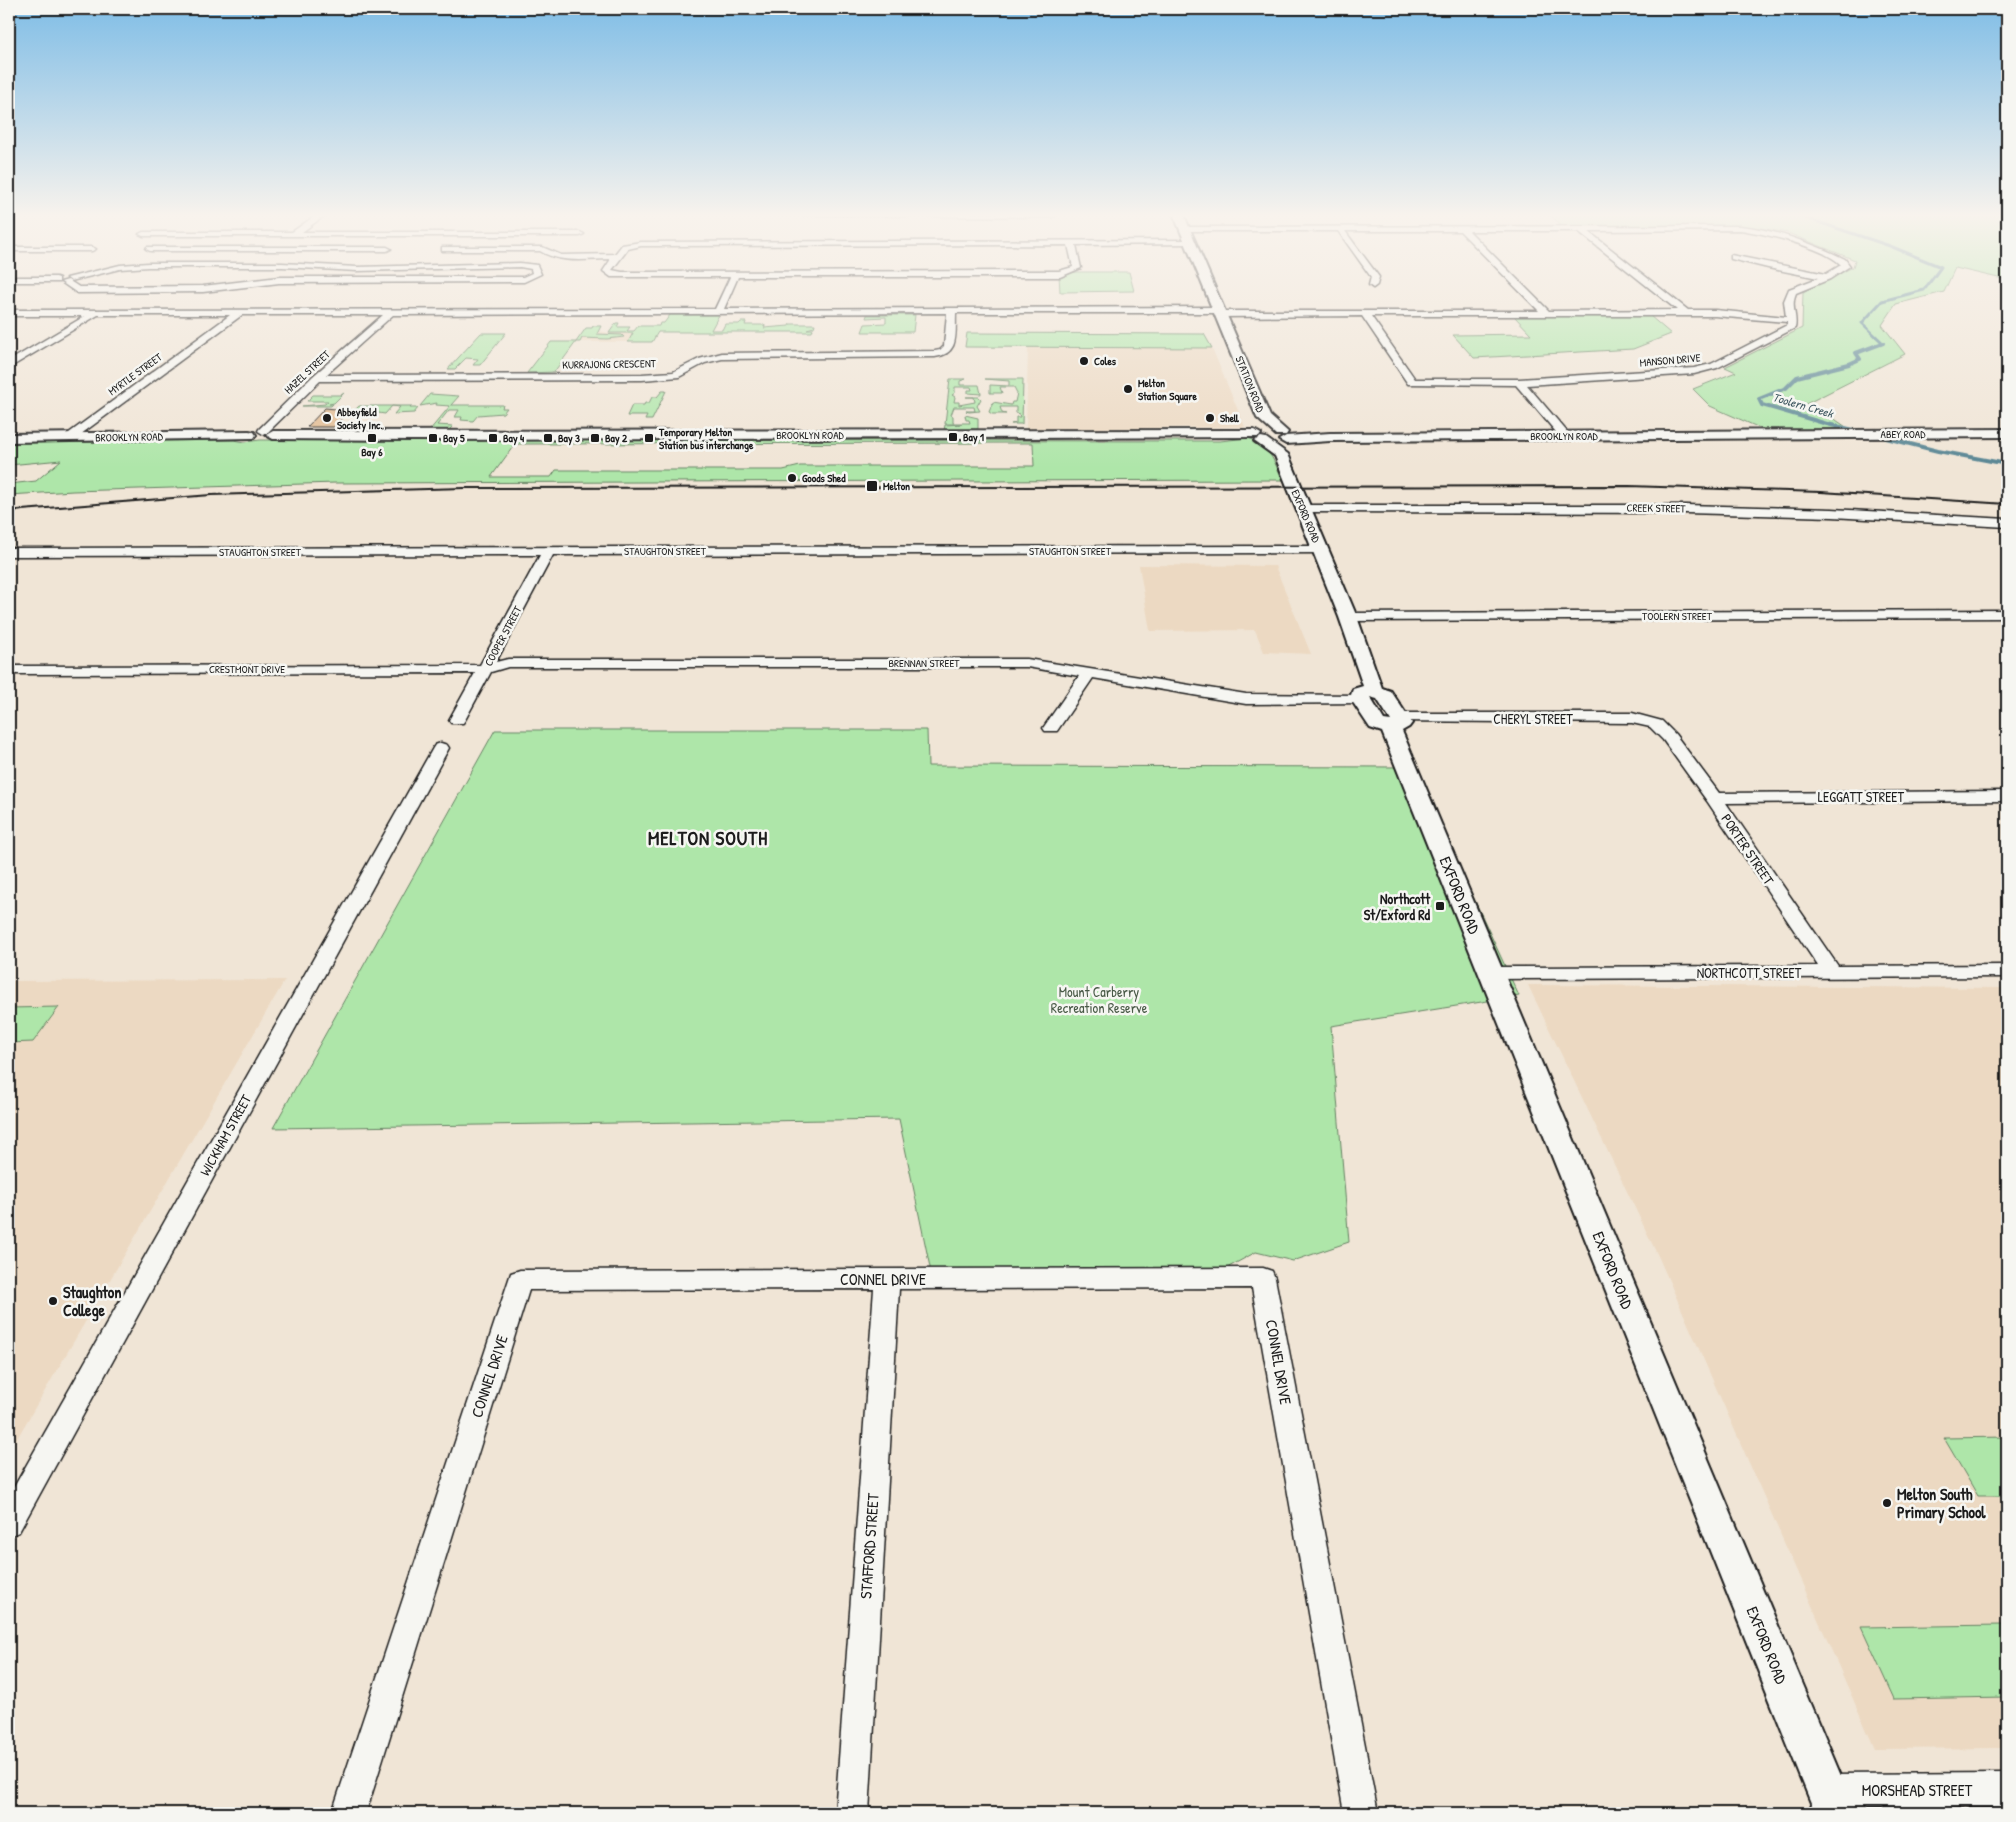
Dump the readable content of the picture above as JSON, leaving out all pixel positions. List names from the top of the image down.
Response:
{
  "streets": {
    "street": [
      "MANSON DRIVE",
      "KURRAJONG CRESCENT",
      "HAZEL STREET",
      "MYRTLE STREET",
      "STATION ROAD",
      "ABEY ROAD",
      "BROOKLYN ROAD",
      "CREEK STREET",
      "EXFORD ROAD",
      "STAUGHTON STREET",
      "TOOLERN STREET",
      "COOPER STREET",
      "BRENNAN STREET",
      "CRESTMONT DRIVE",
      "CHERYL STREET",
      "LEGGATT STREET",
      "PORTER STREET",
      "NORTHCOTT STREET",
      "WICKHAM STREET",
      "CONNEL DRIVE",
      "STAFFORD STREET",
      "MORSHEAD STREET"
    ]
  },
  "crossings": [
    ["KURRAJONG CRESCENT", "HAZEL STREET"],
    ["HAZEL STREET", "BROOKLYN ROAD"],
    ["MYRTLE STREET", "BROOKLYN ROAD"],
    ["STATION ROAD", "BROOKLYN ROAD"],
    ["STATION ROAD", "EXFORD ROAD"],
    ["ABEY ROAD", "BROOKLYN ROAD"],
    ["BROOKLYN ROAD", "EXFORD ROAD"],
    ["CREEK STREET", "EXFORD ROAD"],
    ["EXFORD ROAD", "STAUGHTON STREET"],
    ["EXFORD ROAD", "TOOLERN STREET"],
    ["EXFORD ROAD", "BRENNAN STREET"],
    ["EXFORD ROAD", "CHERYL STREET"],
    ["EXFORD ROAD", "NORTHCOTT STREET"],
    ["EXFORD ROAD", "MORSHEAD STREET"],
    ["STAUGHTON STREET", "COOPER STREET"],
    ["COOPER STREET", "BRENNAN STREET"],
    ["COOPER STREET", "CRESTMONT DRIVE"],
    ["BRENNAN STREET", "CRESTMONT DRIVE"],
    ["CHERYL STREET", "PORTER STREET"],
    ["LEGGATT STREET", "PORTER STREET"],
    ["PORTER STREET", "NORTHCOTT STREET"],
    ["CONNEL DRIVE", "STAFFORD STREET"]
  ],
  "districts": ["MELTON SOUTH"],
  "water": ["Toolern Creek"],
  "parks": ["Mount Carberry Recreation Reserve"],
  "places": {
    "other": [
      "Coles",
      "Melton Station Square",
      "Abbeyfield Society Inc.",
      "Shell",
      "Goods Shed",
      "Staughton College",
      "Melton South Primary School"
    ],
    "transit": [
      "Bay 1",
      "Bay 6",
      "Bay 5",
      "Bay 4",
      "Bay 3",
      "Bay 2",
      "Temporary Melton Station bus interchange",
      "Melton",
      "Northcott St/Exford Rd"
    ]
  }
}
